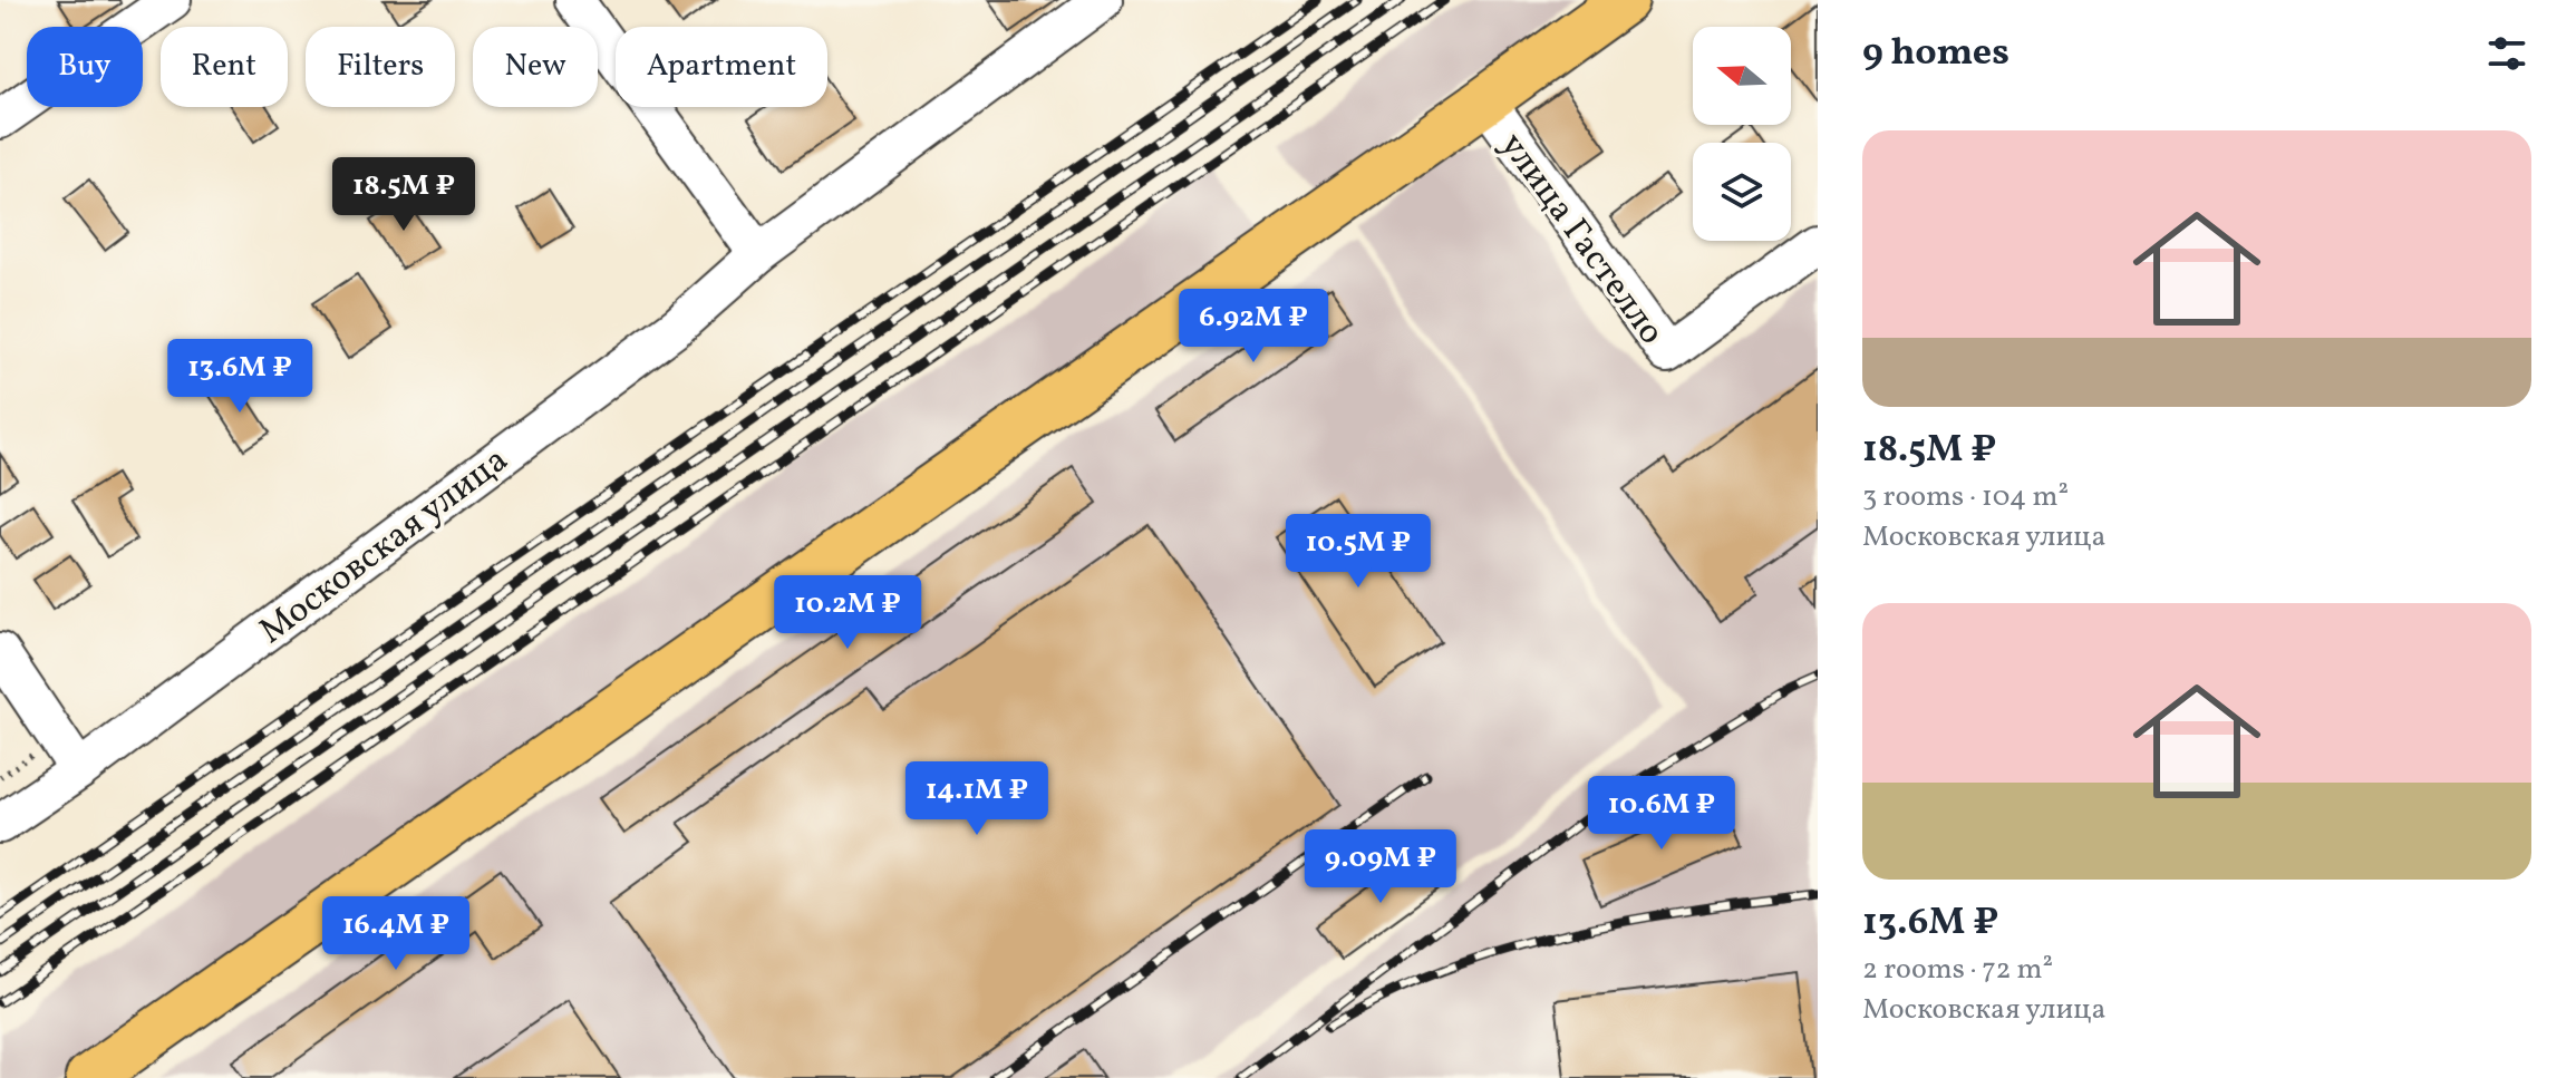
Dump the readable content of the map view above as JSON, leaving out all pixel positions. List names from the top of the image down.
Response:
{
  "streets": {
    "street": ["улица Гастелло", "Московская улица"]
  },
  "north": "left",
  "page": {
    "heading": "9 homes",
    "chip": [
      "Buy",
      "Rent",
      "Filters",
      "New",
      "Apartment"
    ],
    "list": [
      {
        "name": "18.5M ₽",
        "note": "3 rooms · 104 m² · Московская улица"
      },
      {
        "name": "13.6M ₽",
        "note": "2 rooms · 72 m² · Московская улица"
      }
    ],
    "price": [
      "18.5M ₽",
      "6.92M ₽",
      "13.6M ₽",
      "10.5M ₽",
      "10.2M ₽",
      "14.1M ₽",
      "10.6M ₽",
      "9.09M ₽",
      "16.4M ₽"
    ]
  }
}
